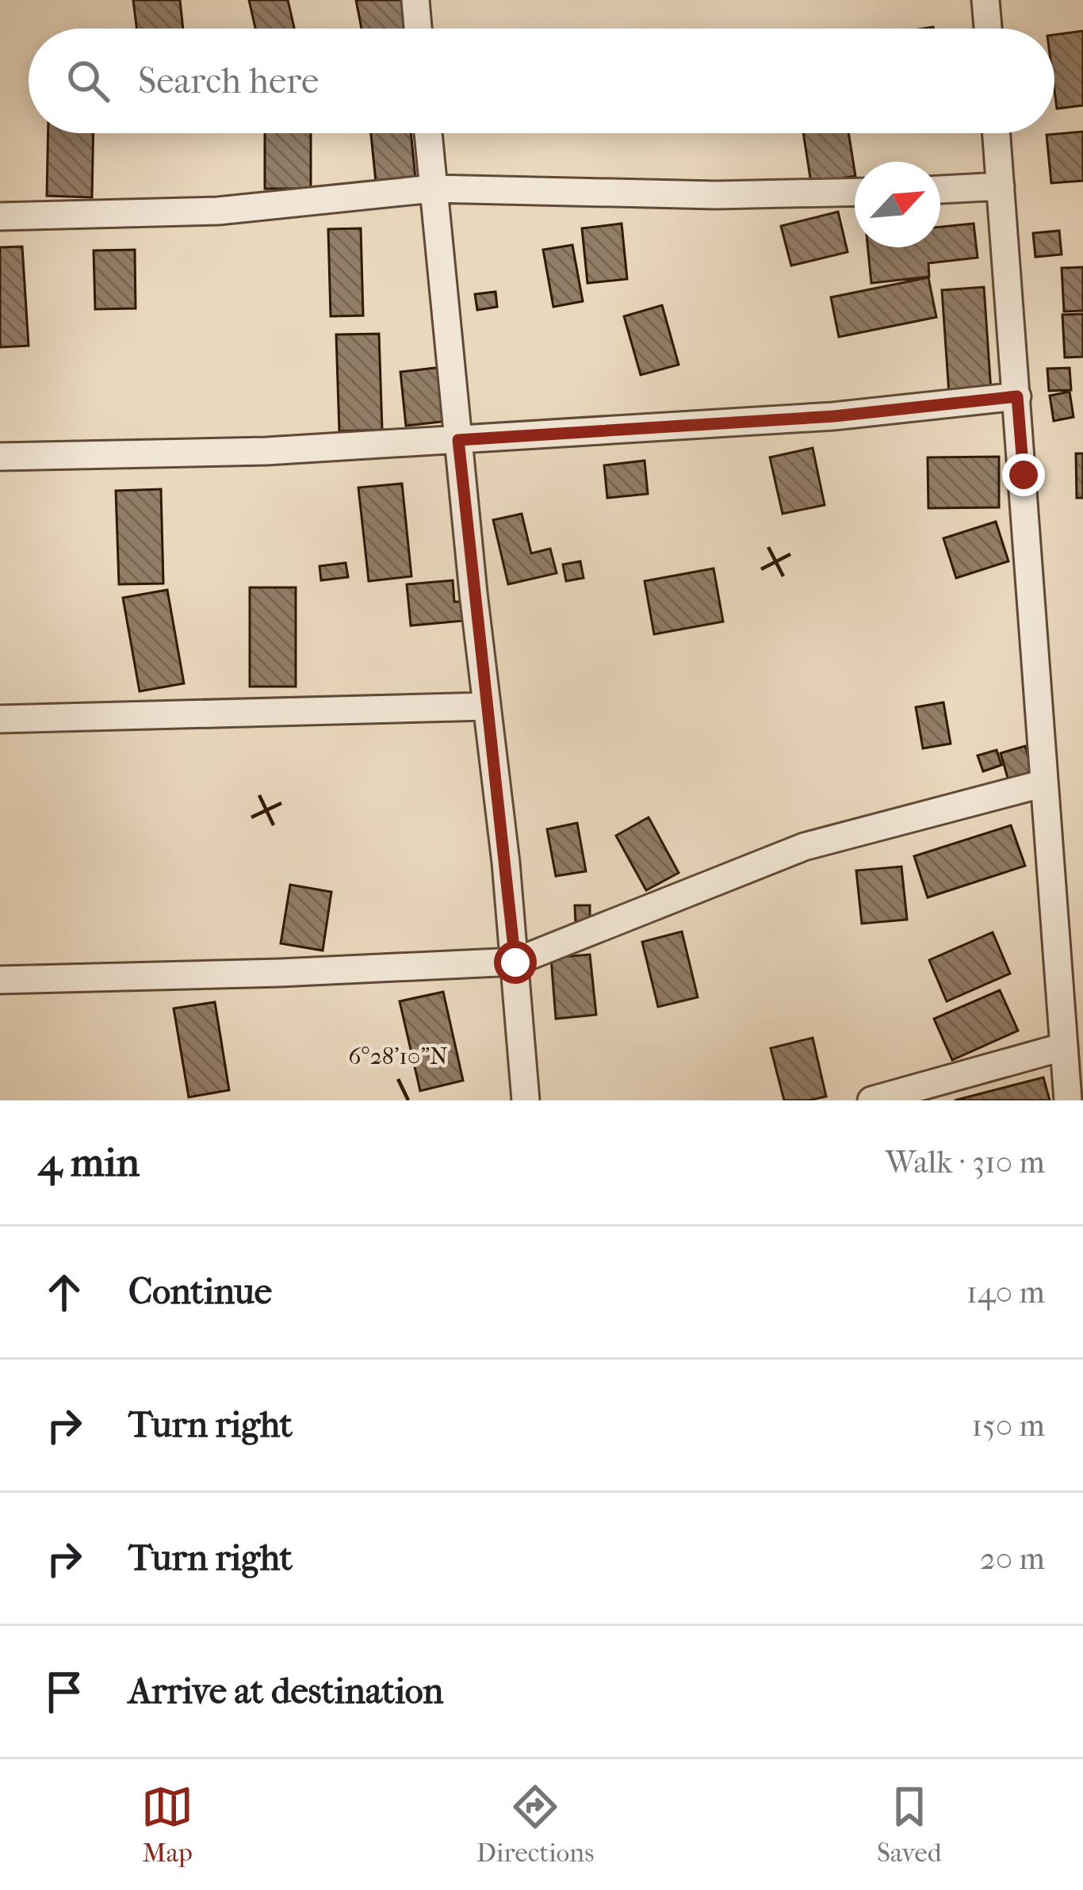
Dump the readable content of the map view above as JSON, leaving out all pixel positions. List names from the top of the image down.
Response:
{
  "north": "top right",
  "page": {
    "search": "Search here",
    "heading": ["4 min", "Walk · 310 m"],
    "list": [
      ["Continue", "140 m"],
      ["Turn right", "150 m"],
      ["Turn right", "20 m"],
      "Arrive at destination"
    ],
    "nav": ["Map", "Directions", "Saved"]
  },
  "coordinates": ["6°28'10\"N"]
}
